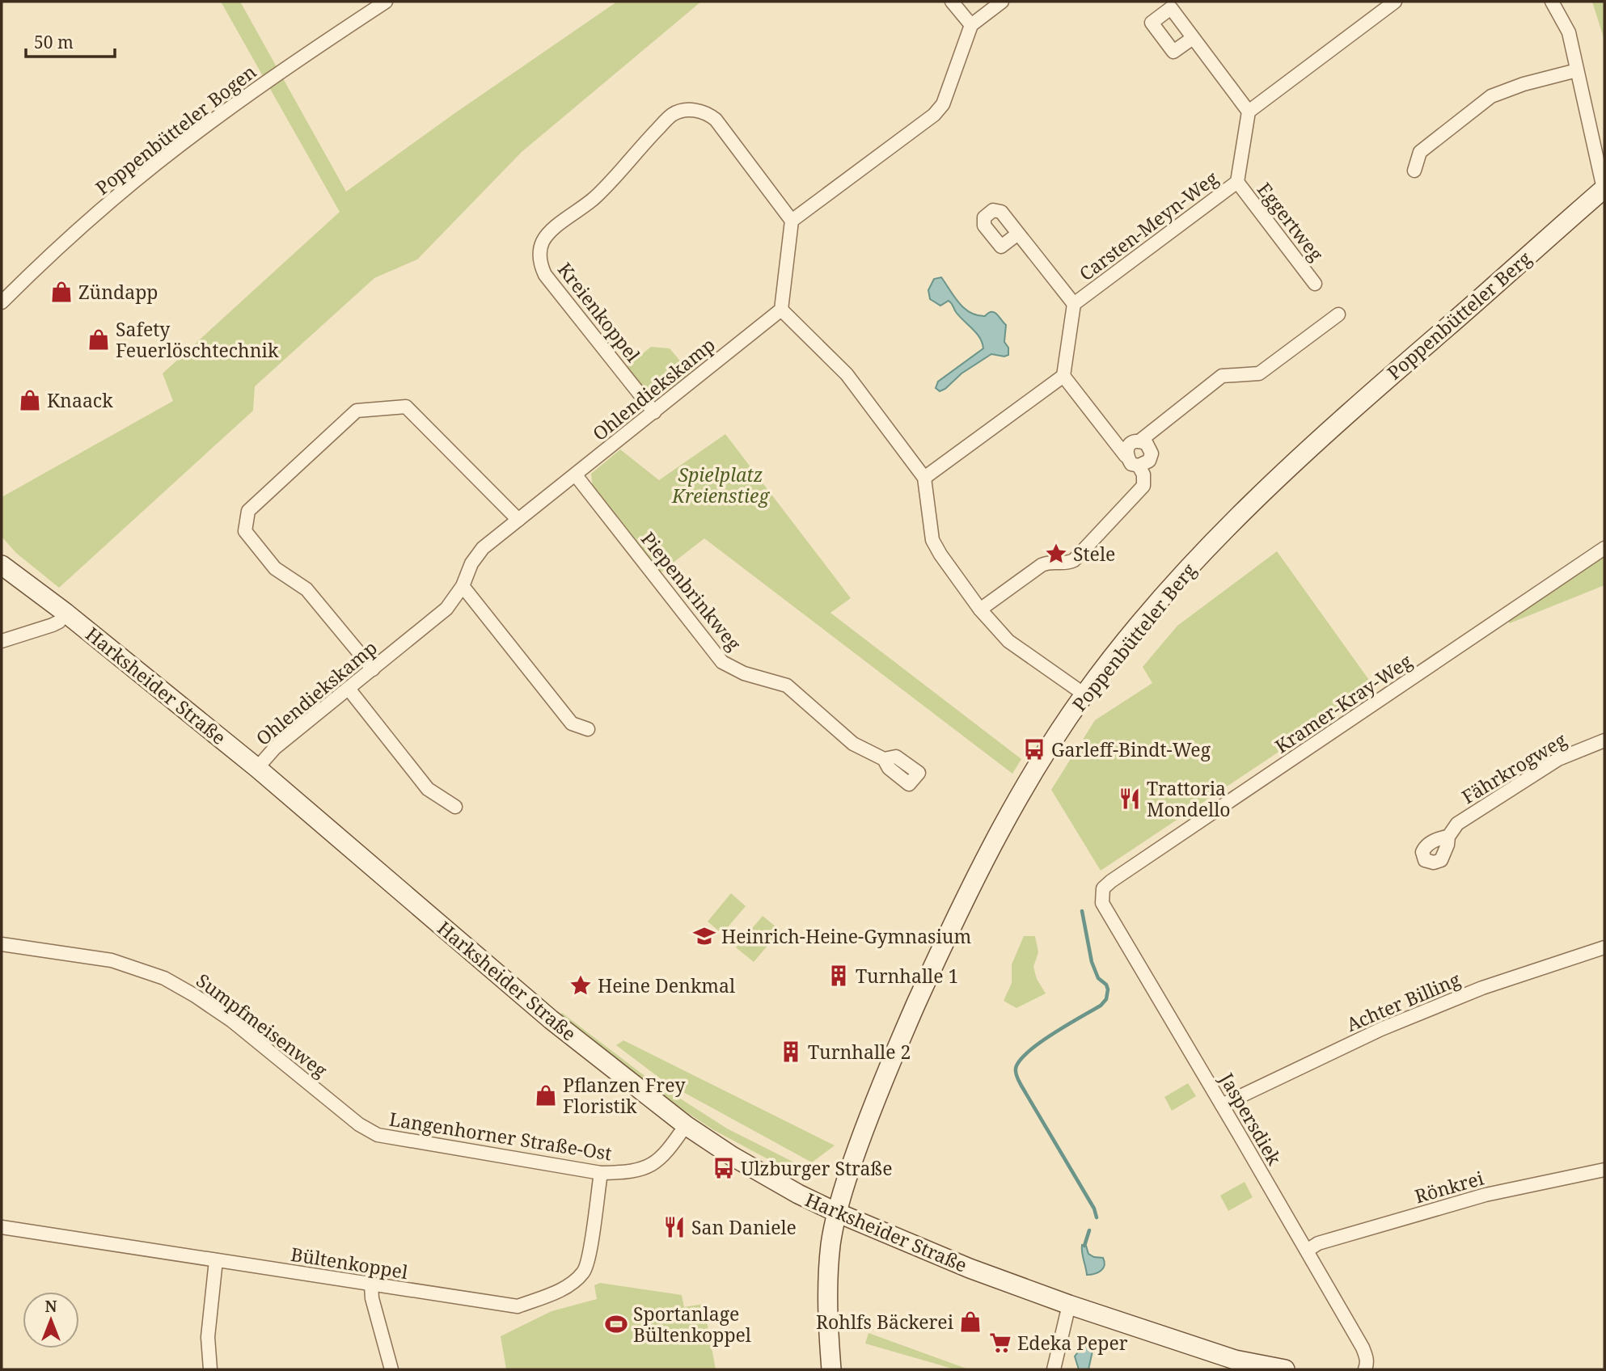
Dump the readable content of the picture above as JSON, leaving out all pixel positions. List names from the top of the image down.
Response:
{
  "streets": {
    "main road": ["Poppenbütteler Berg", "Harksheider Straße"],
    "street": [
      "Poppenbütteler Bogen",
      "Eggertweg",
      "Carsten-Meyn-Weg",
      "Kreienkoppel",
      "Ohlendiekskamp",
      "Piepenbrinkweg",
      "Kramer-Kray-Weg",
      "Fährkrogweg",
      "Achter Billing",
      "Sumpfmeisenweg",
      "Jaspersdiek",
      "Langenhorner Straße-Ost",
      "Rönkrei",
      "Bültenkoppel"
    ]
  },
  "crossings": [
    ["Eggertweg", "Carsten-Meyn-Weg"],
    ["Kreienkoppel", "Ohlendiekskamp"],
    ["Poppenbütteler Berg", "Harksheider Straße"],
    ["Ohlendiekskamp", "Piepenbrinkweg"],
    ["Ohlendiekskamp", "Harksheider Straße"],
    ["Harksheider Straße", "Langenhorner Straße-Ost"],
    ["Kramer-Kray-Weg", "Jaspersdiek"],
    ["Achter Billing", "Jaspersdiek"],
    ["Sumpfmeisenweg", "Langenhorner Straße-Ost"],
    ["Jaspersdiek", "Rönkrei"],
    ["Langenhorner Straße-Ost", "Bültenkoppel"]
  ],
  "parks": ["Spielplatz Kreienstieg"],
  "places": {
    "shop": [
      "Zündapp",
      "Safety Feuerlöschtechnik",
      "Knaack",
      "Pflanzen Frey Floristik",
      "Rohlfs Bäckerei"
    ],
    "place": ["Stele", "Heine Denkmal"],
    "bus stop": ["Garleff-Bindt-Weg", "Ulzburger Straße"],
    "restaurant": ["Trattoria Mondello", "San Daniele"],
    "school or university": ["Heinrich-Heine-Gymnasium"],
    "building": ["Turnhalle 1", "Turnhalle 2"],
    "sports": ["Sportanlage Bültenkoppel"],
    "supermarket": ["Edeka Peper"]
  },
  "scale_bar": "50 m",
  "north": "top"
}
